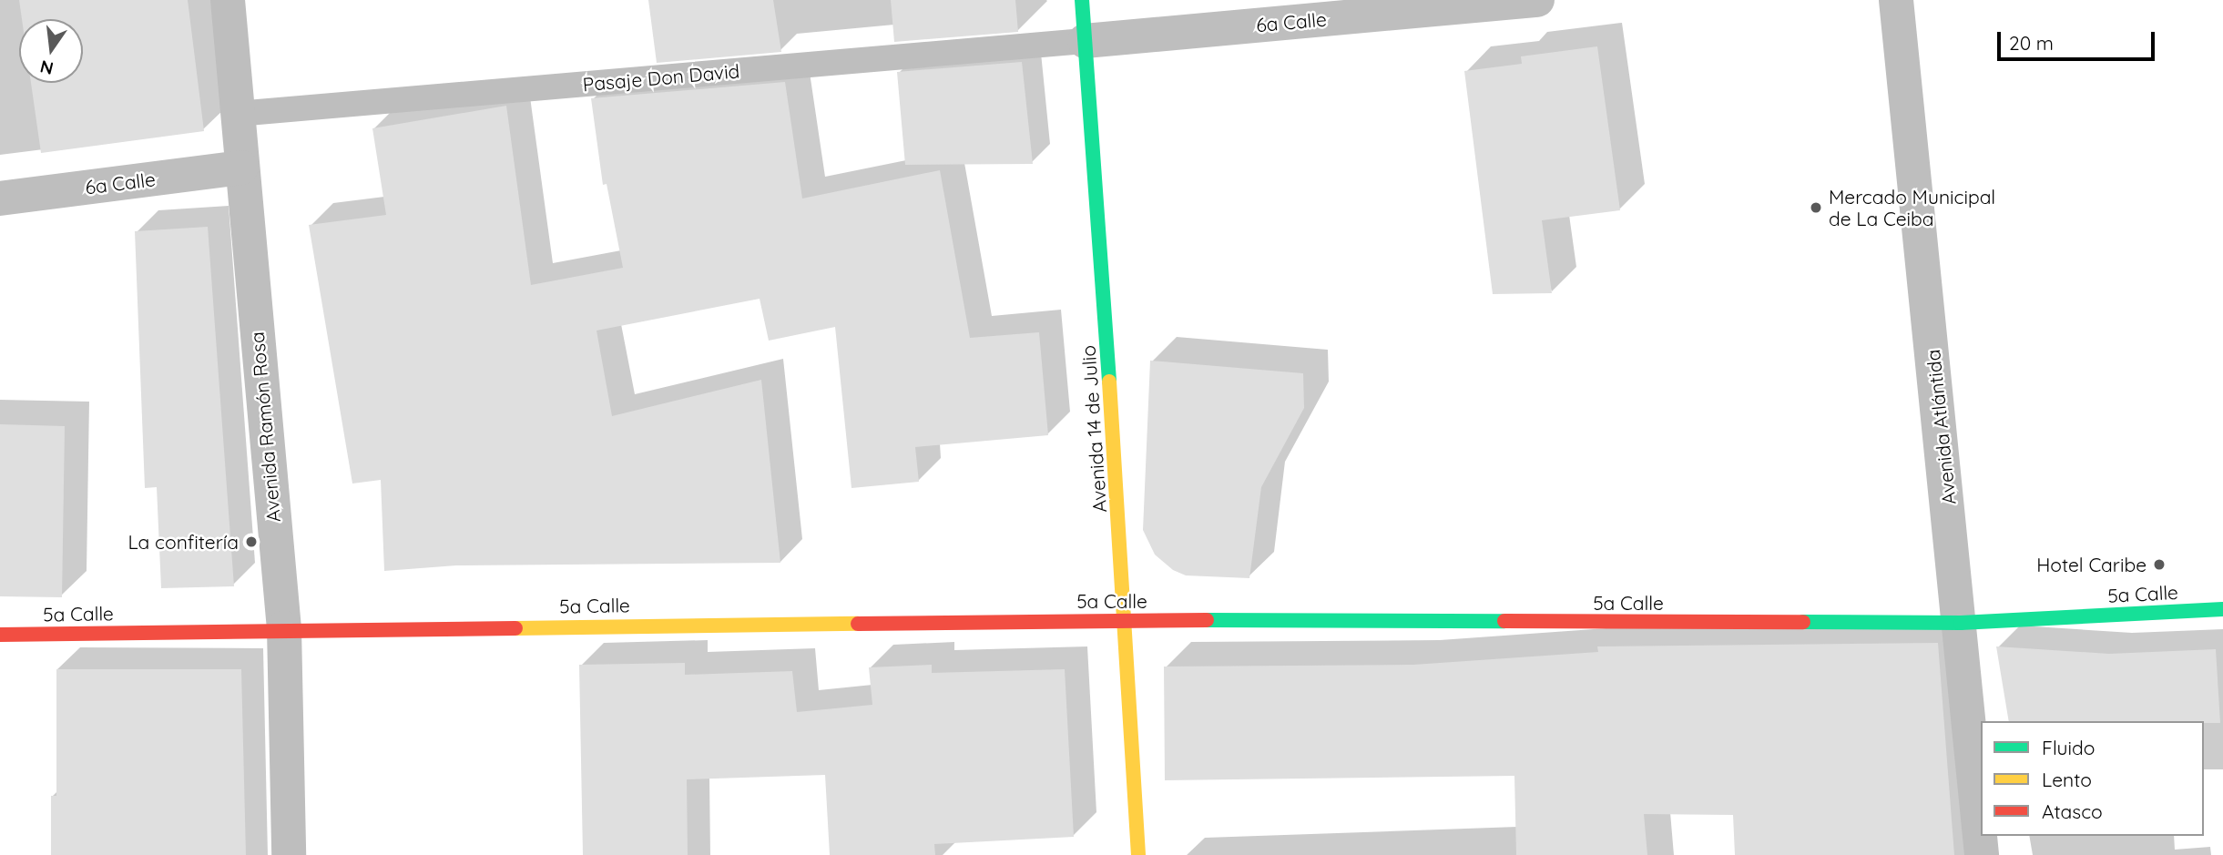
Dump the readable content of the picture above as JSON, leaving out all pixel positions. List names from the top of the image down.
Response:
{
  "streets": {
    "street": [
      "6a Calle",
      "Avenida Ramón Rosa",
      "Avenida Atlántida",
      "Avenida 14 de Julio",
      "5a Calle"
    ],
    "lane": ["Pasaje Don David"]
  },
  "crossings": [
    ["6a Calle", "Pasaje Don David"],
    ["6a Calle", "Avenida Ramón Rosa"],
    ["6a Calle", "Avenida 14 de Julio"],
    ["Pasaje Don David", "Avenida Ramón Rosa"],
    ["Pasaje Don David", "Avenida 14 de Julio"],
    ["Avenida Ramón Rosa", "5a Calle"],
    ["Avenida Atlántida", "5a Calle"],
    ["Avenida 14 de Julio", "5a Calle"]
  ],
  "places": ["Mercado Municipal de La Ceiba", "La confitería", "Hotel Caribe"],
  "legend": ["Fluido", "Lento", "Atasco"],
  "scale_bar": "20 m",
  "north": "bottom"
}
